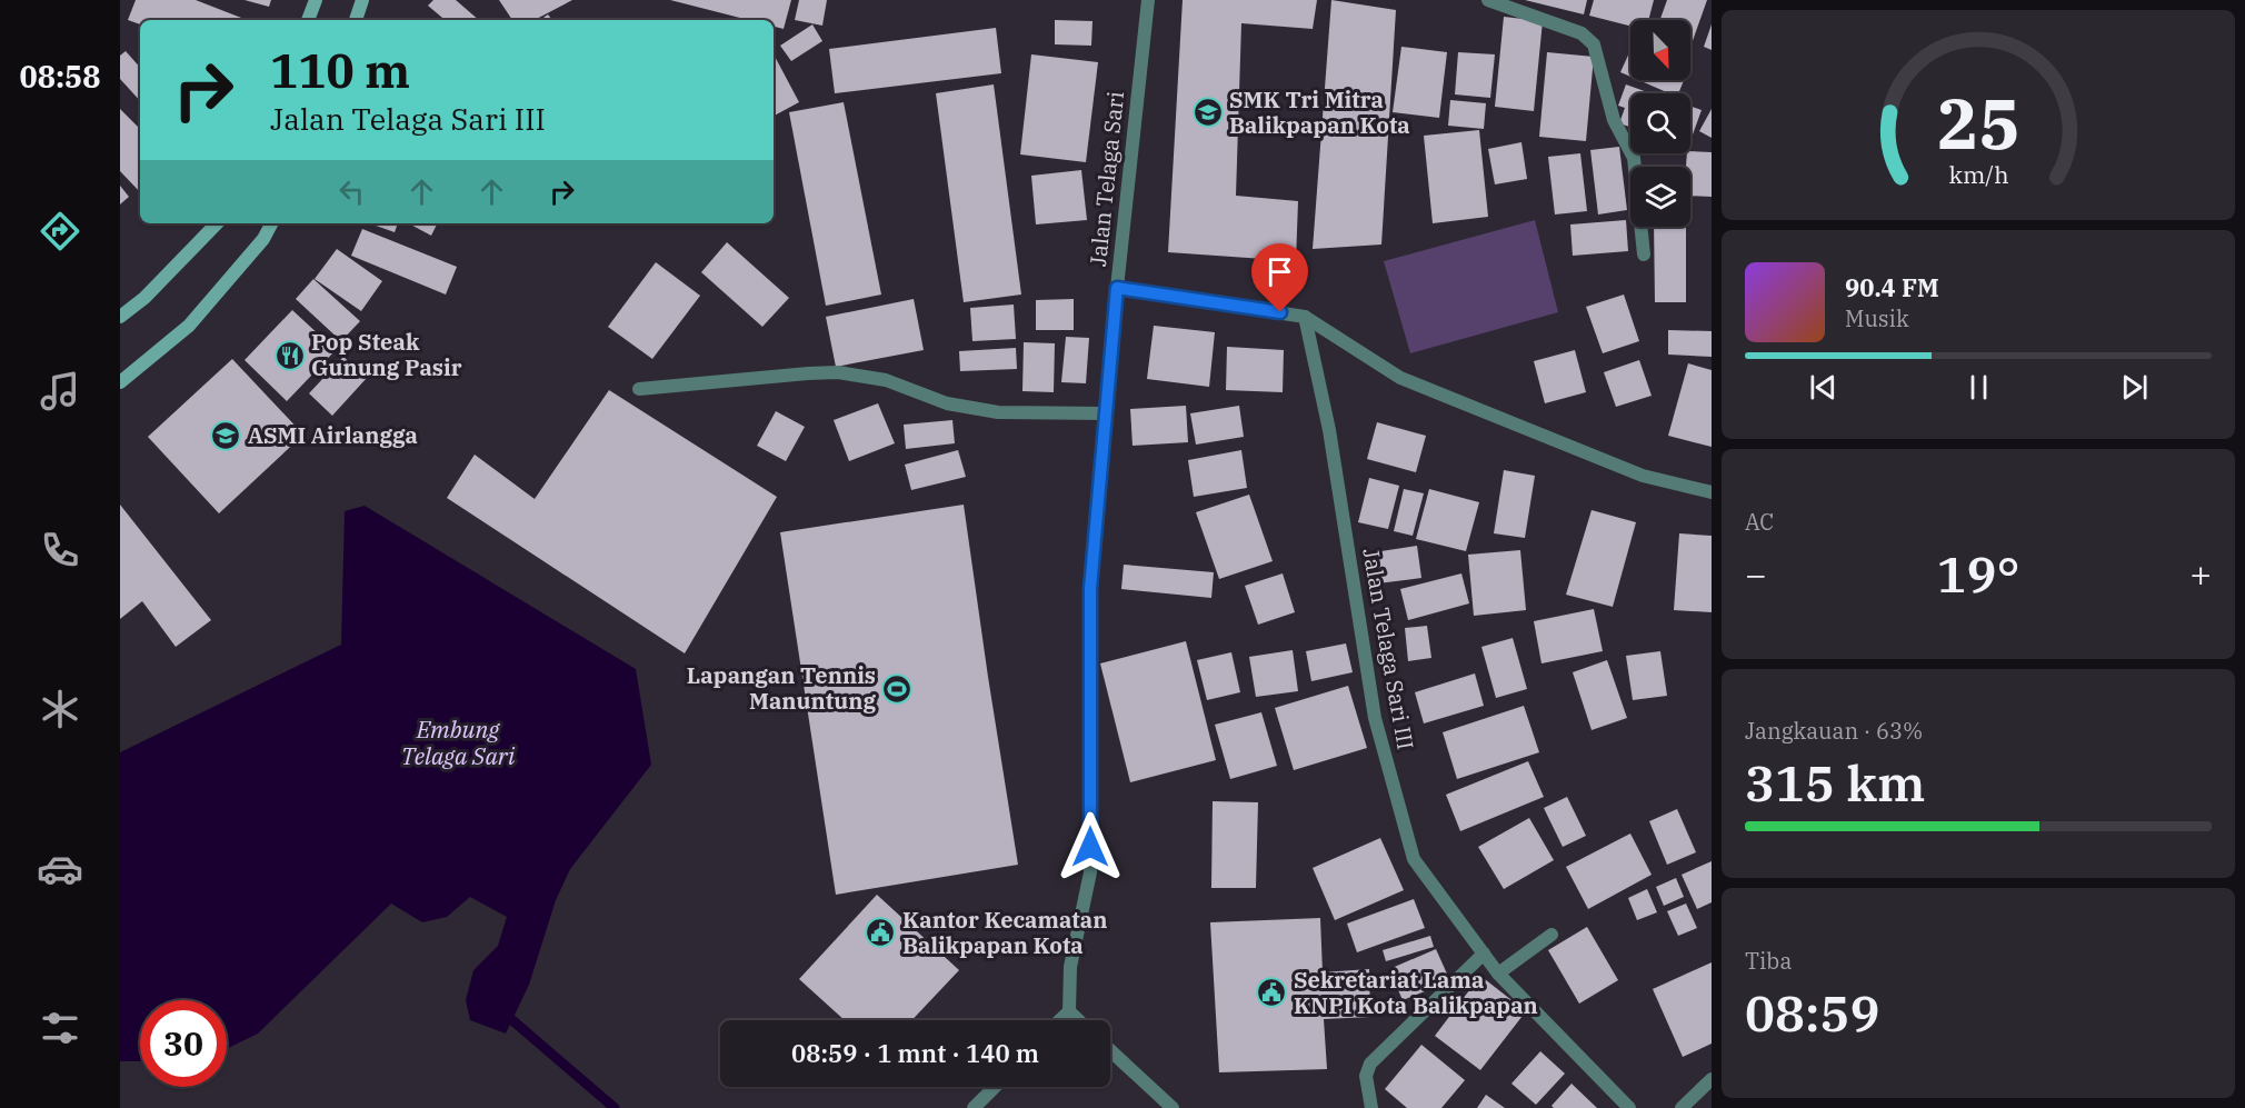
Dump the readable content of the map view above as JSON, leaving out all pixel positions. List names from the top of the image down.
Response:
{
  "streets": {
    "street": ["Jalan Telaga Sari", "Jalan Telaga Sari III"]
  },
  "water": ["Embung Telaga Sari"],
  "places": {
    "school or university": ["SMK Tri Mitra Balikpapan Kota", "ASMI Airlangga"],
    "restaurant": ["Pop Steak Gunung Pasir"],
    "sports": ["Lapangan Tennis Manuntung"],
    "public building": ["Kantor Kecamatan Balikpapan Kota", "Sekretariat Lama KNPI Kota Balikpapan"]
  },
  "north": "bottom right",
  "page": {
    "tabs": "08:58",
    "turn": ["110 m", "Jalan Telaga Sari III"],
    "song": ["90.4 FM", "Musik"],
    "tile": [
      "AC",
      ["Jangkauan · 63%", "315 km"],
      ["Tiba", "08:59"]
    ],
    "heat": ["−", "19°", "+"],
    "limit": "30",
    "trip": "08:59 · 1 mnt · 140 m",
    "gauge": ["25", "km/h"]
  }
}
